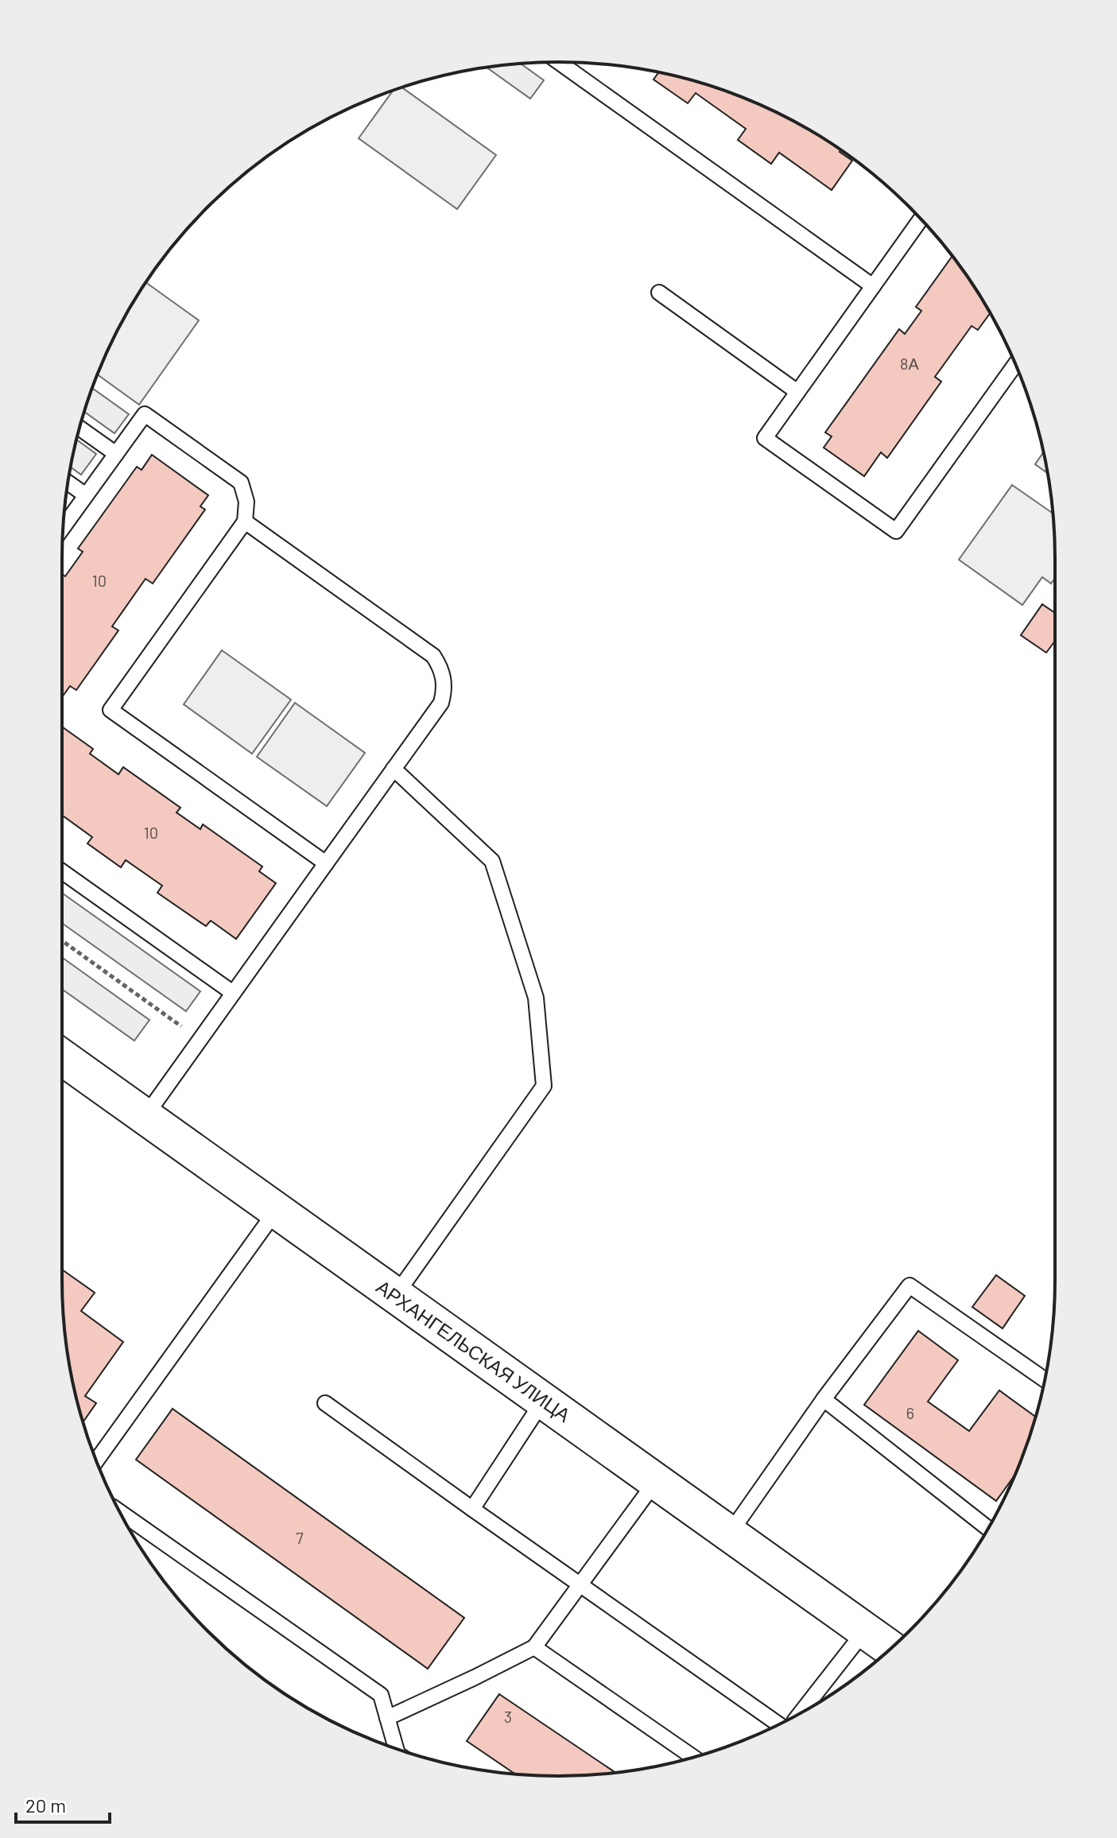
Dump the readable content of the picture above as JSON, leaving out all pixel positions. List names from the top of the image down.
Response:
{
  "streets": {
    "street": ["АРХАНГЕЛЬСКАЯ УЛИЦА"]
  },
  "house_numbers": [
    "8А",
    "10",
    "10",
    "6",
    "7",
    "3"
  ],
  "scale_bar": "20 m"
}
